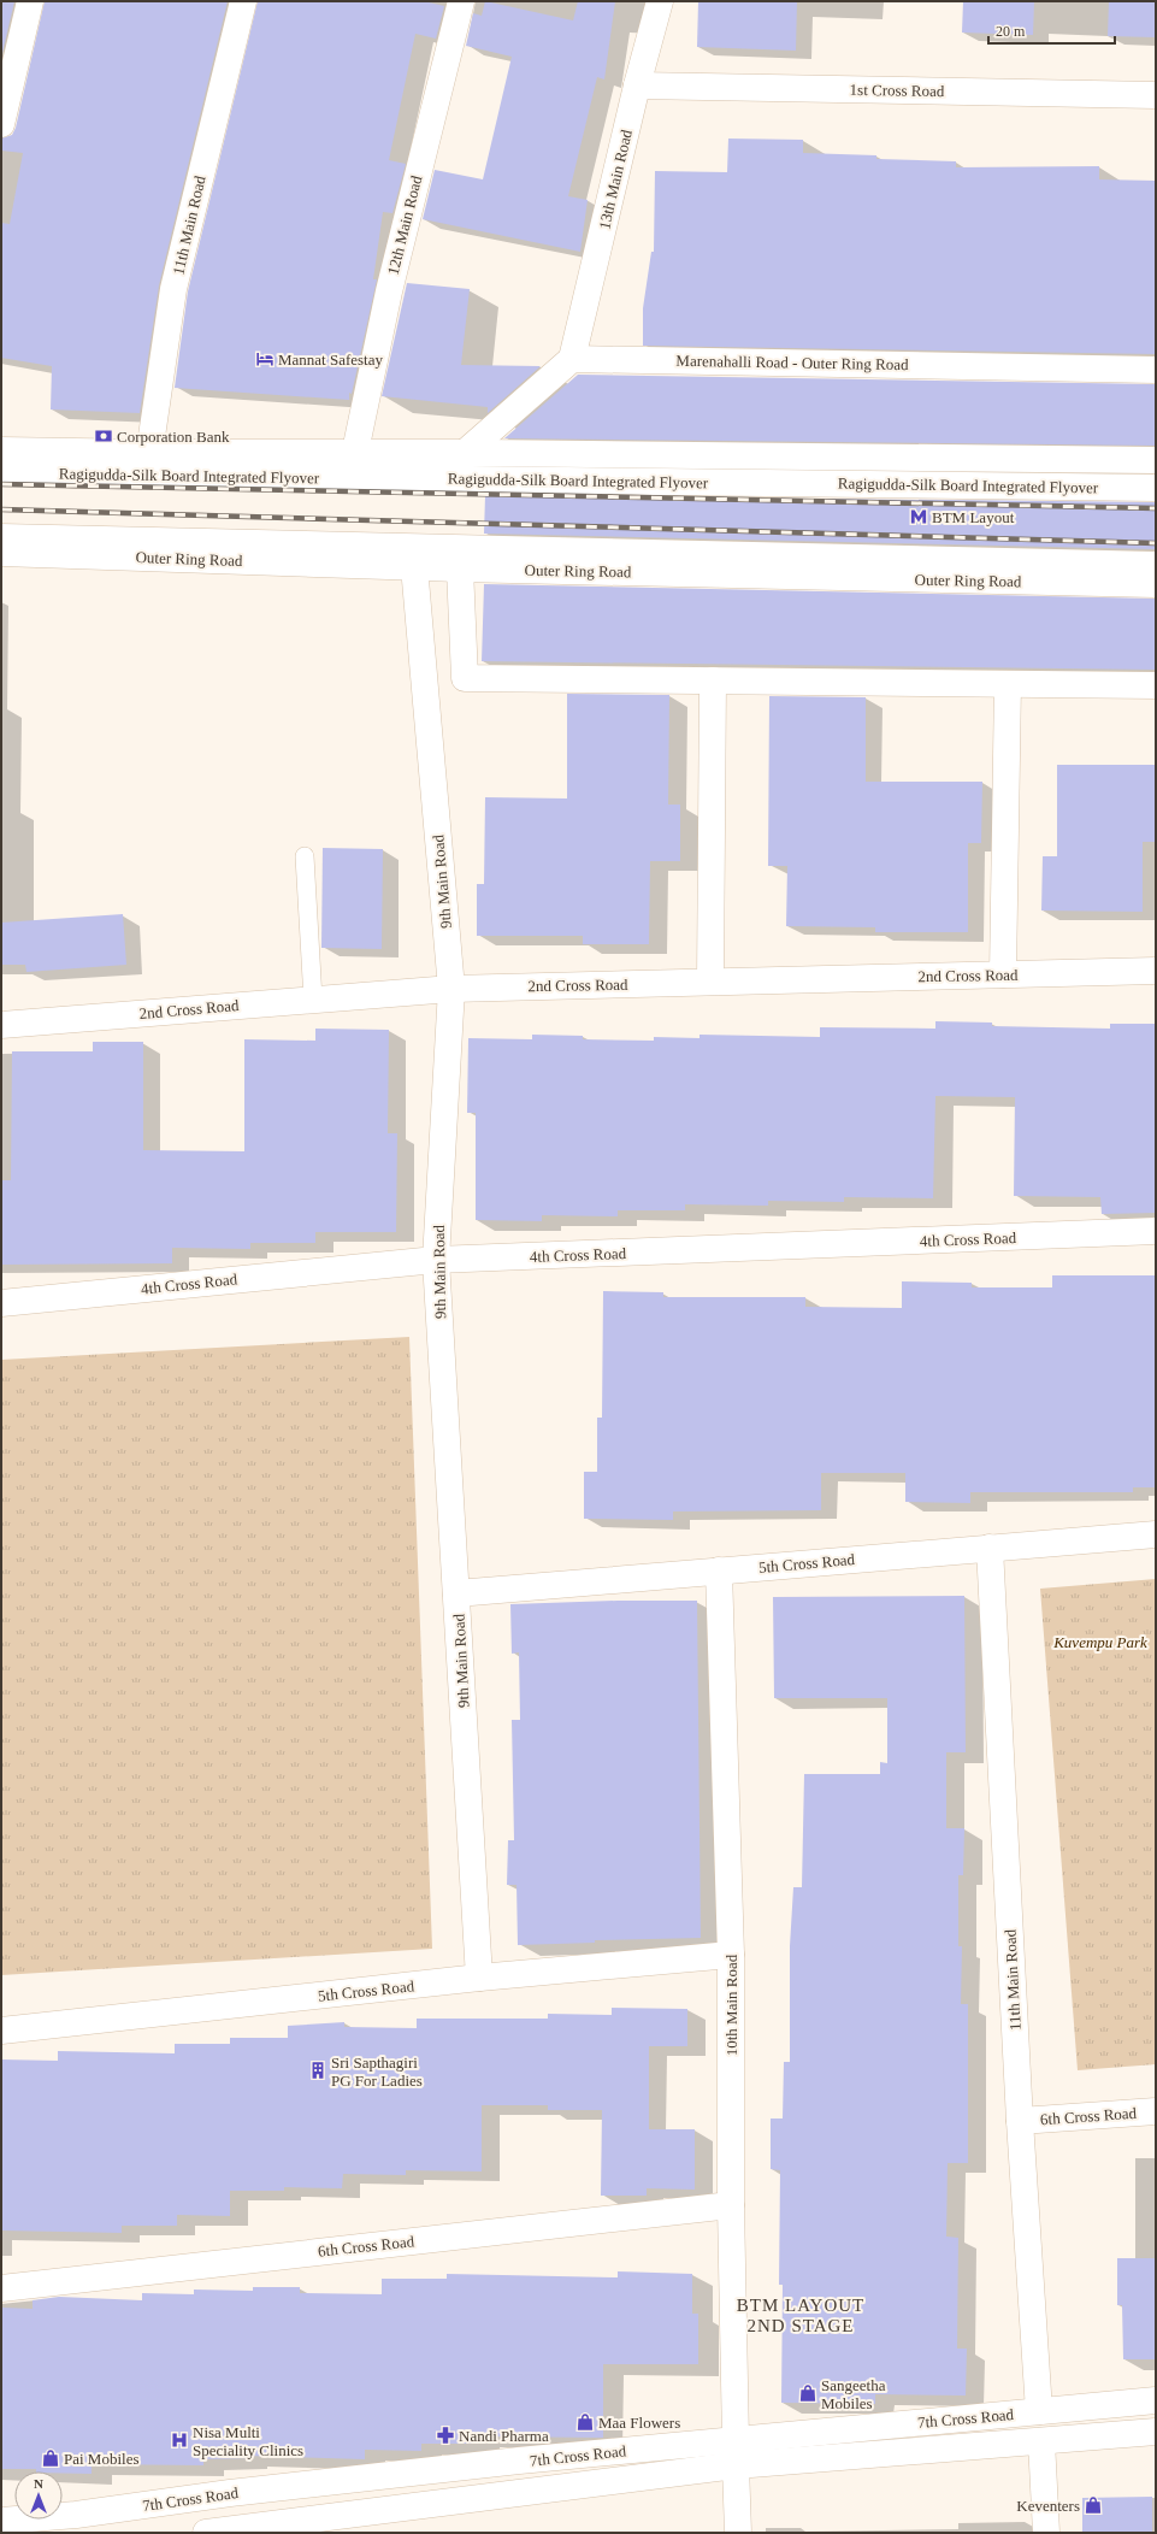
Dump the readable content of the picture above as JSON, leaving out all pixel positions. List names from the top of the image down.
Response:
{
  "streets": {
    "main road": [
      "1st Cross Road",
      "13th Main Road",
      "11th Main Road",
      "12th Main Road",
      "Marenahalli Road - Outer Ring Road",
      "Ragigudda-Silk Board Integrated Flyover",
      "Outer Ring Road",
      "9th Main Road",
      "2nd Cross Road",
      "4th Cross Road",
      "5th Cross Road",
      "10th Main Road",
      "6th Cross Road",
      "7th Cross Road"
    ]
  },
  "crossings": [
    ["1st Cross Road", "13th Main Road"],
    ["13th Main Road", "Marenahalli Road - Outer Ring Road"],
    ["11th Main Road", "5th Cross Road"],
    ["11th Main Road", "6th Cross Road"],
    ["11th Main Road", "7th Cross Road"],
    ["Outer Ring Road", "9th Main Road"],
    ["9th Main Road", "2nd Cross Road"],
    ["9th Main Road", "4th Cross Road"],
    ["9th Main Road", "5th Cross Road"],
    ["5th Cross Road", "10th Main Road"],
    ["10th Main Road", "6th Cross Road"],
    ["10th Main Road", "7th Cross Road"]
  ],
  "districts": ["BTM LAYOUT 2ND STAGE"],
  "parks": ["Kuvempu Park"],
  "places": {
    "hotel": ["Mannat Safestay"],
    "bank": ["Corporation Bank"],
    "metro station": ["BTM Layout"],
    "building": ["Sri Sapthagiri PG For Ladies"],
    "shop": [
      "Sangeetha Mobiles",
      "Maa Flowers",
      "Pai Mobiles",
      "Keventers"
    ],
    "pharmacy": ["Nandi Pharma"],
    "hospital": ["Nisa Multi Speciality Clinics"]
  },
  "scale_bar": "20 m",
  "north": "top"
}
